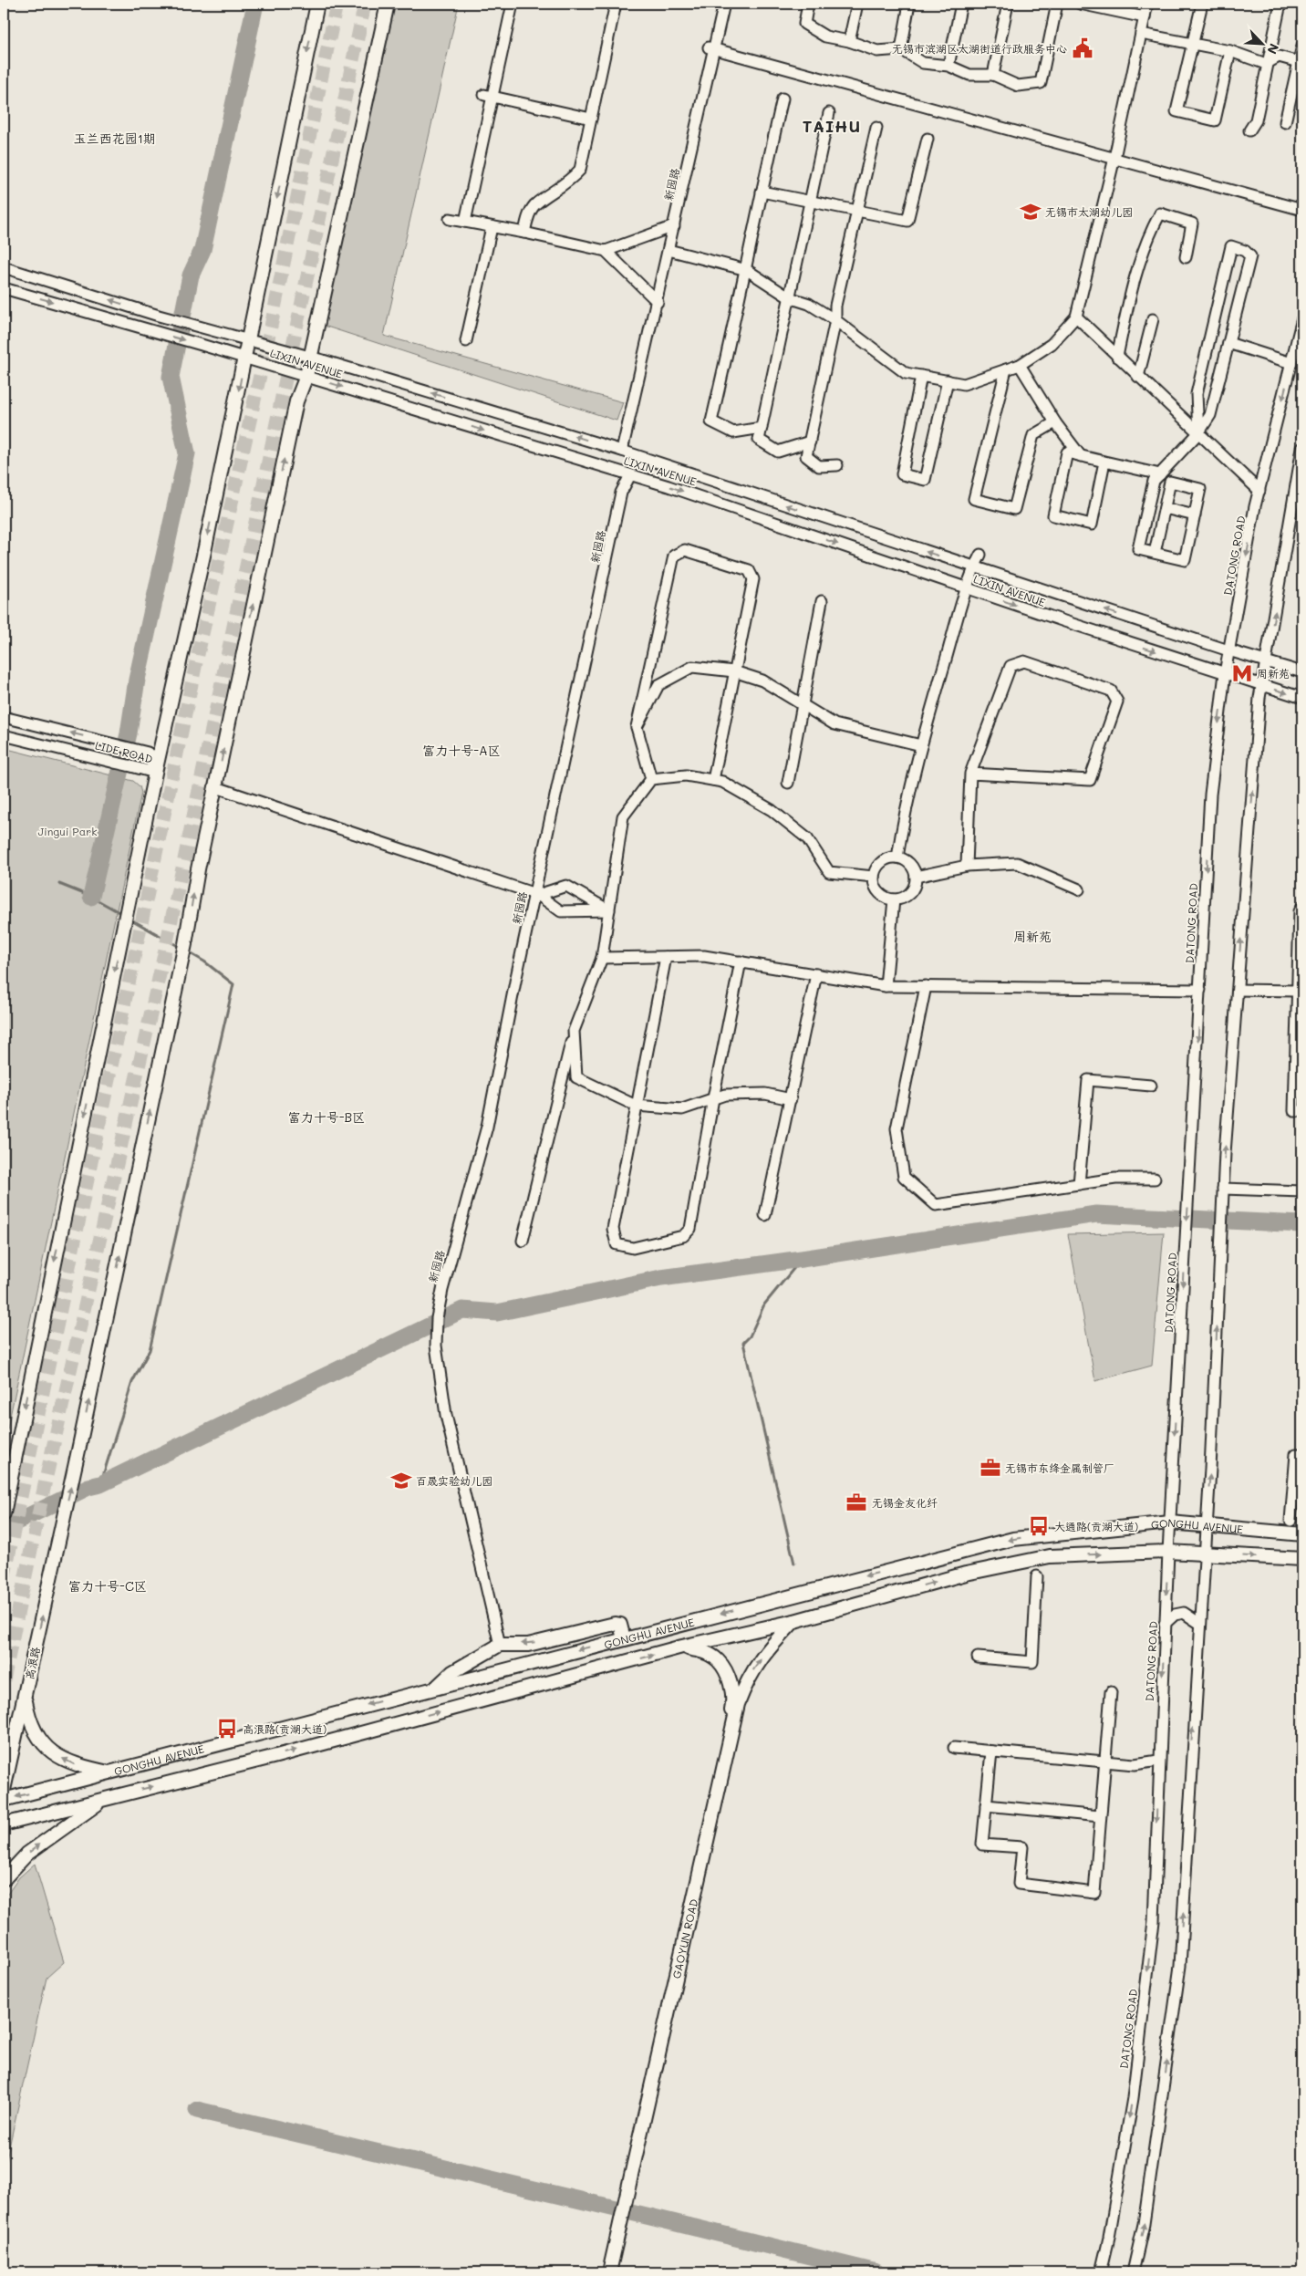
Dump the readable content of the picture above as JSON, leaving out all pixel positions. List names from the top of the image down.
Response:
{
  "streets": {
    "main road": ["GONGHU AVENUE", "高浪路", "GAOYUN ROAD"],
    "street": [
      "新园路",
      "LIXIN AVENUE",
      "DATONG ROAD",
      "LIDE ROAD"
    ]
  },
  "crossings": [
    ["新园路", "LIXIN AVENUE"],
    ["LIXIN AVENUE", "DATONG ROAD"],
    ["LIXIN AVENUE", "高浪路"],
    ["DATONG ROAD", "GONGHU AVENUE"],
    ["GONGHU AVENUE", "GAOYUN ROAD"]
  ],
  "districts": [
    "TAIHU",
    "玉兰西花园1期",
    "富力十号-A区",
    "周新苑",
    "富力十号-B区",
    "富力十号-C区"
  ],
  "parks": ["Jingui Park"],
  "places": {
    "public building": ["无锡市滨湖区太湖街道行政服务中心"],
    "school or university": ["无锡市太湖幼儿园", "百晟实验幼儿园"],
    "metro station": ["周新苑"],
    "office": ["无锡市东绛金属制管厂", "无锡金友化纤"],
    "bus stop": ["大通路(贡湖大道)", "高浪路(贡湖大道)"]
  },
  "north": "bottom right"
}
